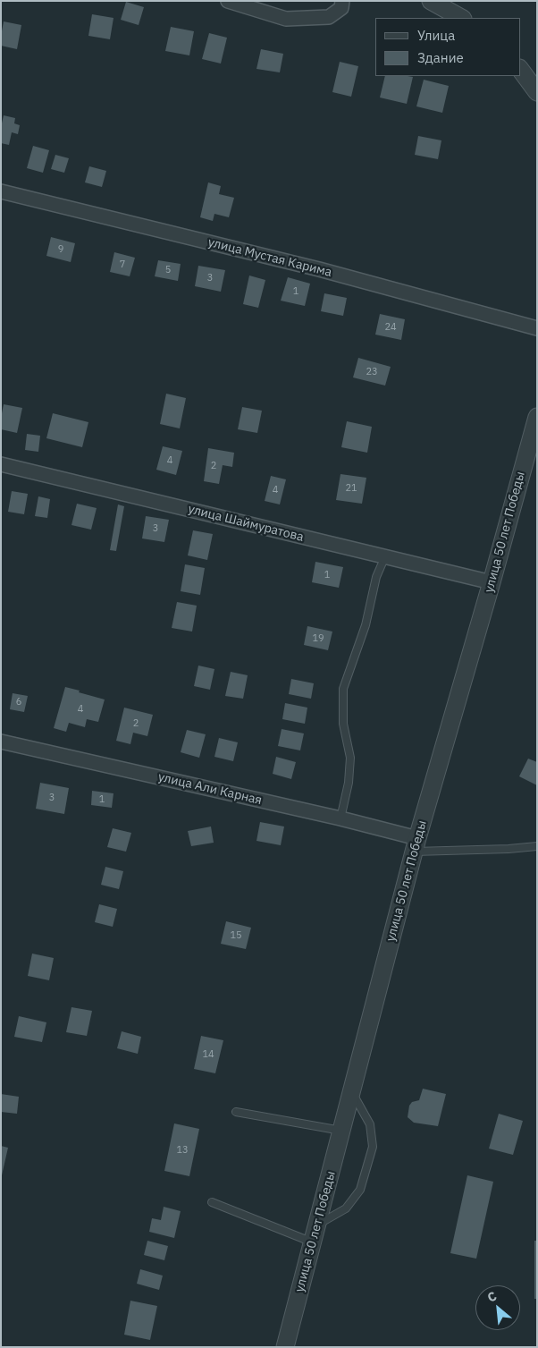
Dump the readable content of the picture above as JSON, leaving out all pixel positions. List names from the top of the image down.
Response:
{
  "streets": {
    "street": [
      "улица Мустая Карима",
      "улица Шаймуратова",
      "улица 50 лет Победы",
      "улица Али Карная"
    ]
  },
  "crossings": [
    ["улица Шаймуратова", "улица 50 лет Победы"],
    ["улица 50 лет Победы", "улица Али Карная"]
  ],
  "house_numbers": [
    "9",
    "7",
    "5",
    "3",
    "1",
    "24",
    "23",
    "4",
    "2",
    "21",
    "4",
    "3",
    "1",
    "19",
    "6",
    "4",
    "2",
    "3",
    "1",
    "15",
    "14",
    "13"
  ],
  "legend": ["Улица", "Здание"],
  "north": "top left"
}
